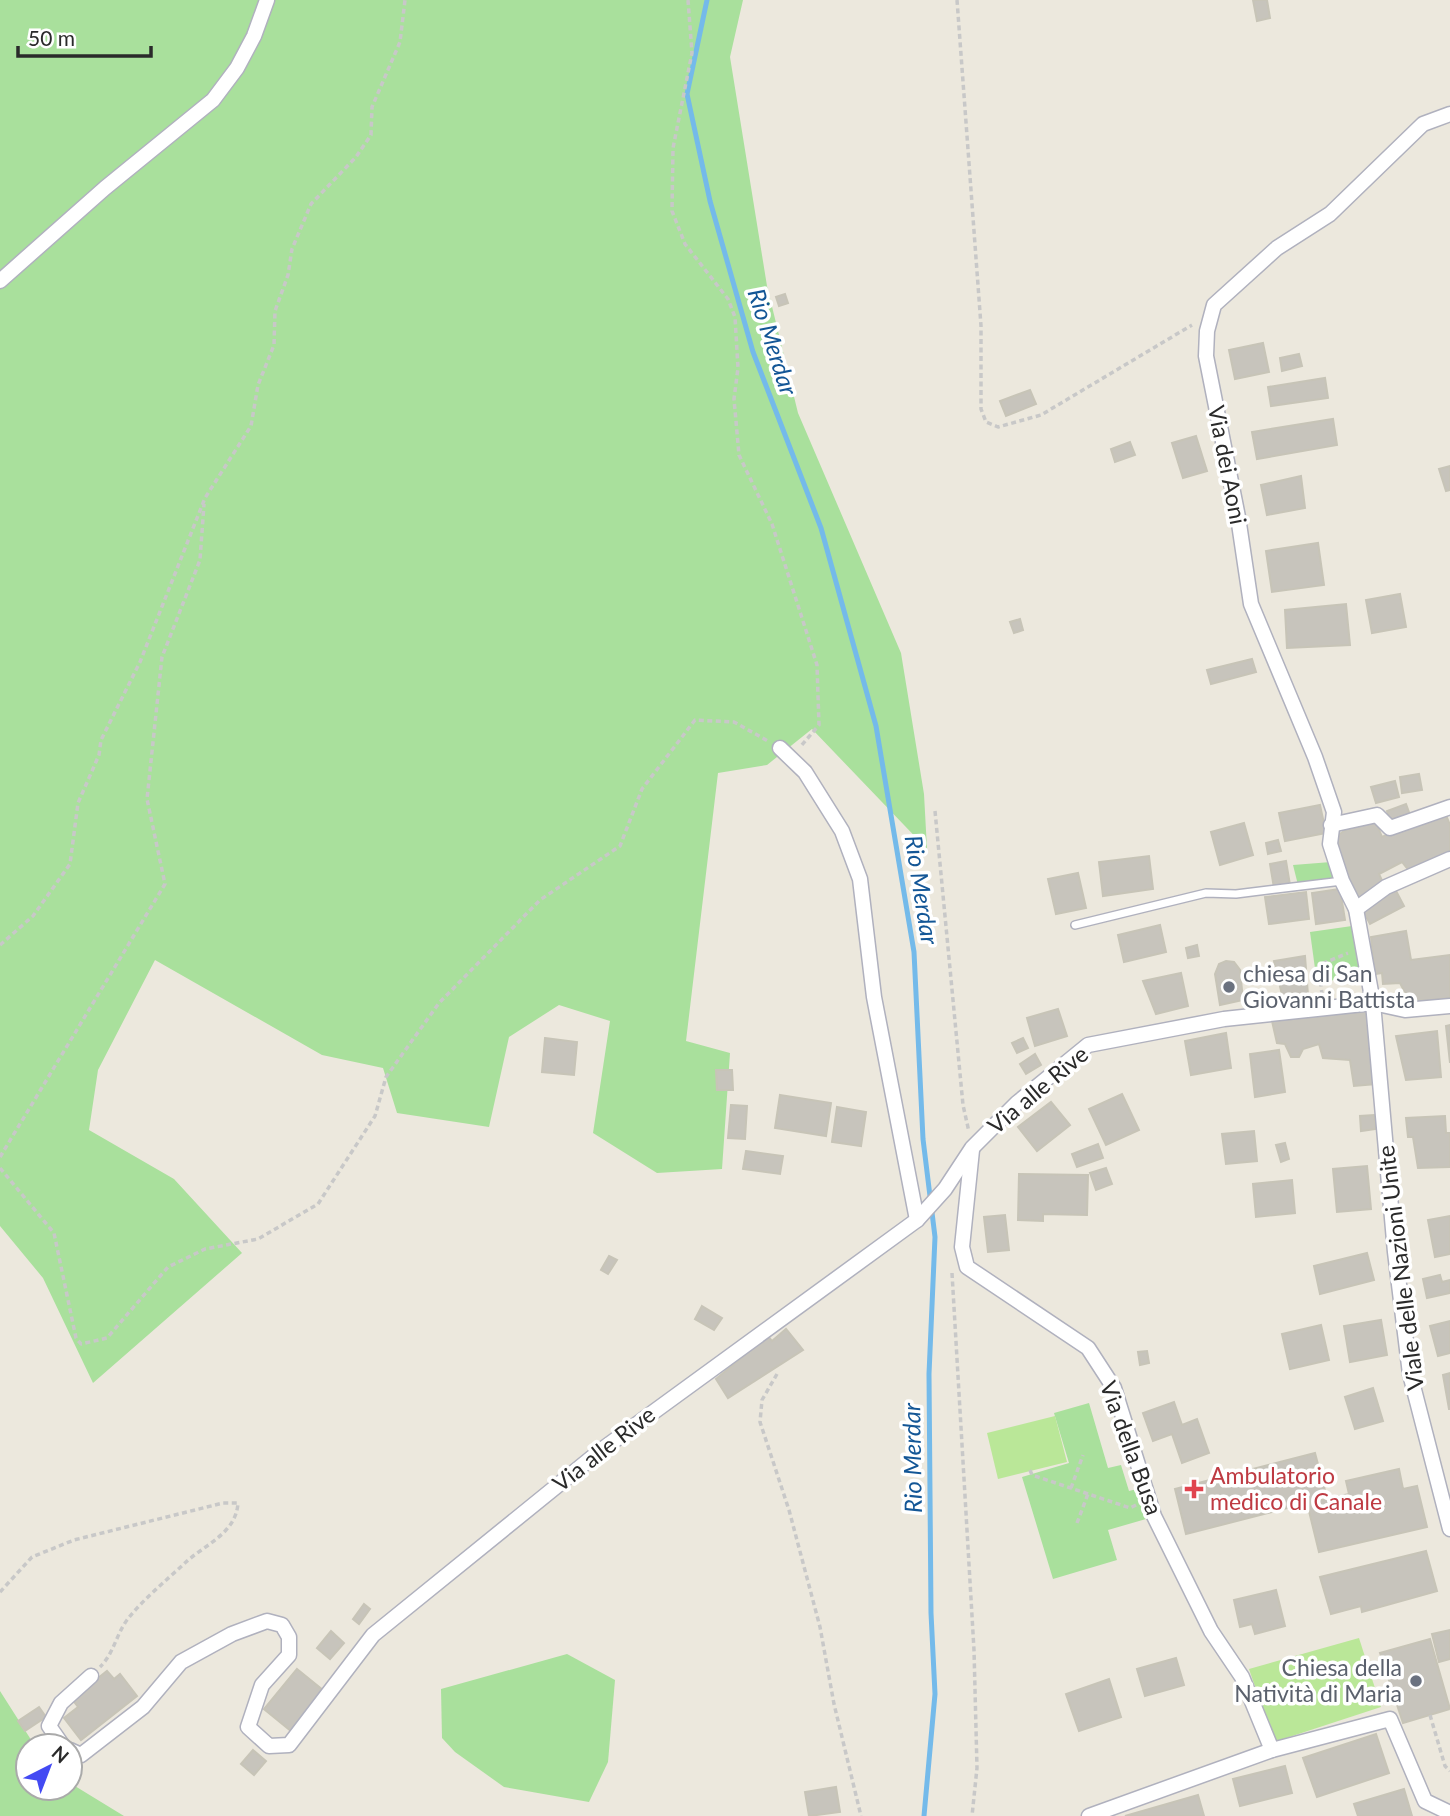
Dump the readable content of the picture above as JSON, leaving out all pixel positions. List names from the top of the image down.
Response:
{
  "streets": {
    "street": [
      "Via dei Aoni",
      "Via alle Rive",
      "Viale delle Nazioni Unite",
      "Via della Busa"
    ]
  },
  "crossings": [
    ["Via dei Aoni", "Viale delle Nazioni Unite"],
    ["Via alle Rive", "Viale delle Nazioni Unite"],
    ["Via alle Rive", "Via della Busa"]
  ],
  "water": ["Rio Merdar"],
  "places": {
    "other": ["chiesa di San Giovanni Battista", "Chiesa della Natività di Maria"],
    "health": ["Ambulatorio medico di Canale"]
  },
  "scale_bar": "50 m",
  "north": "top right"
}
